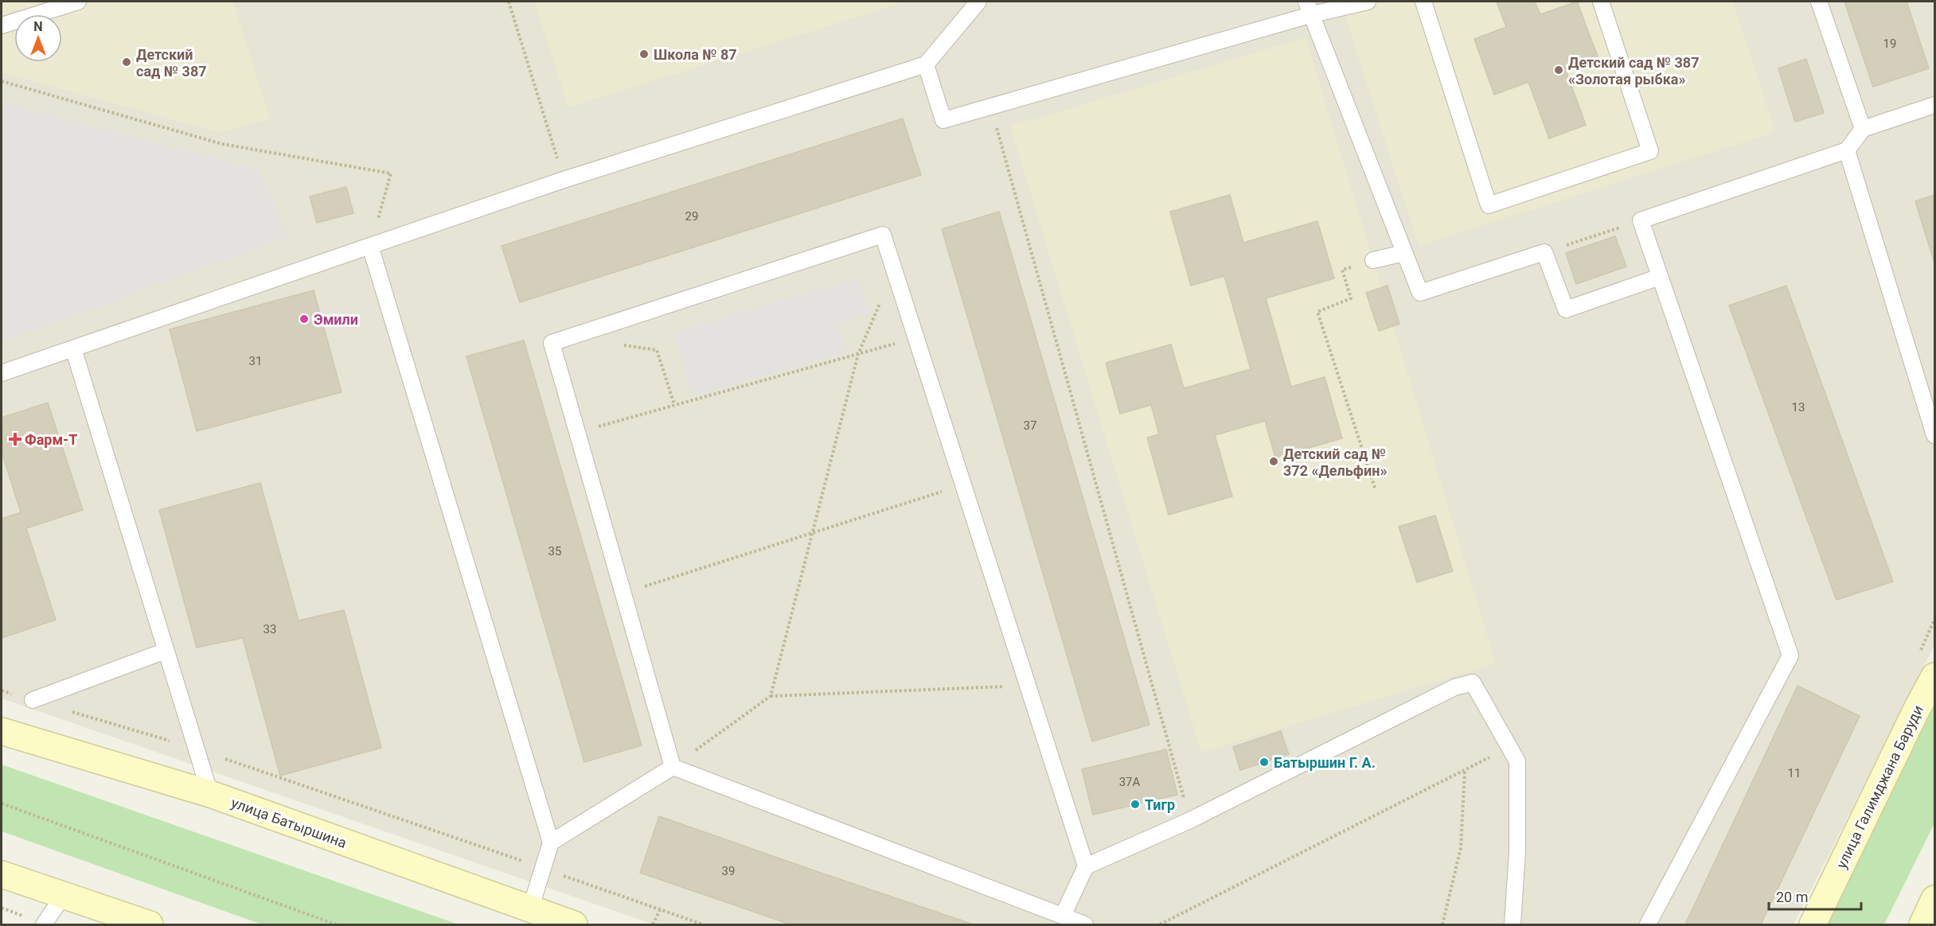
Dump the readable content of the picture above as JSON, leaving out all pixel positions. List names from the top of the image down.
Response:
{
  "streets": {
    "street": ["улица Галимджана Баруди", "улица Батыршина"]
  },
  "places": {
    "other": [
      "Школа № 87",
      "Детский сад № 387",
      "Детский сад № 387 «Золотая рыбка»",
      "Эмили",
      "Детский сад № 372 «Дельфин»",
      "Батыршин Г. А.",
      "Тигр"
    ],
    "health": ["Фарм-Т"]
  },
  "house_numbers": [
    "19",
    "29",
    "31",
    "13",
    "37",
    "35",
    "33",
    "11",
    "37А",
    "39"
  ],
  "scale_bar": "20 m",
  "north": "top"
}
